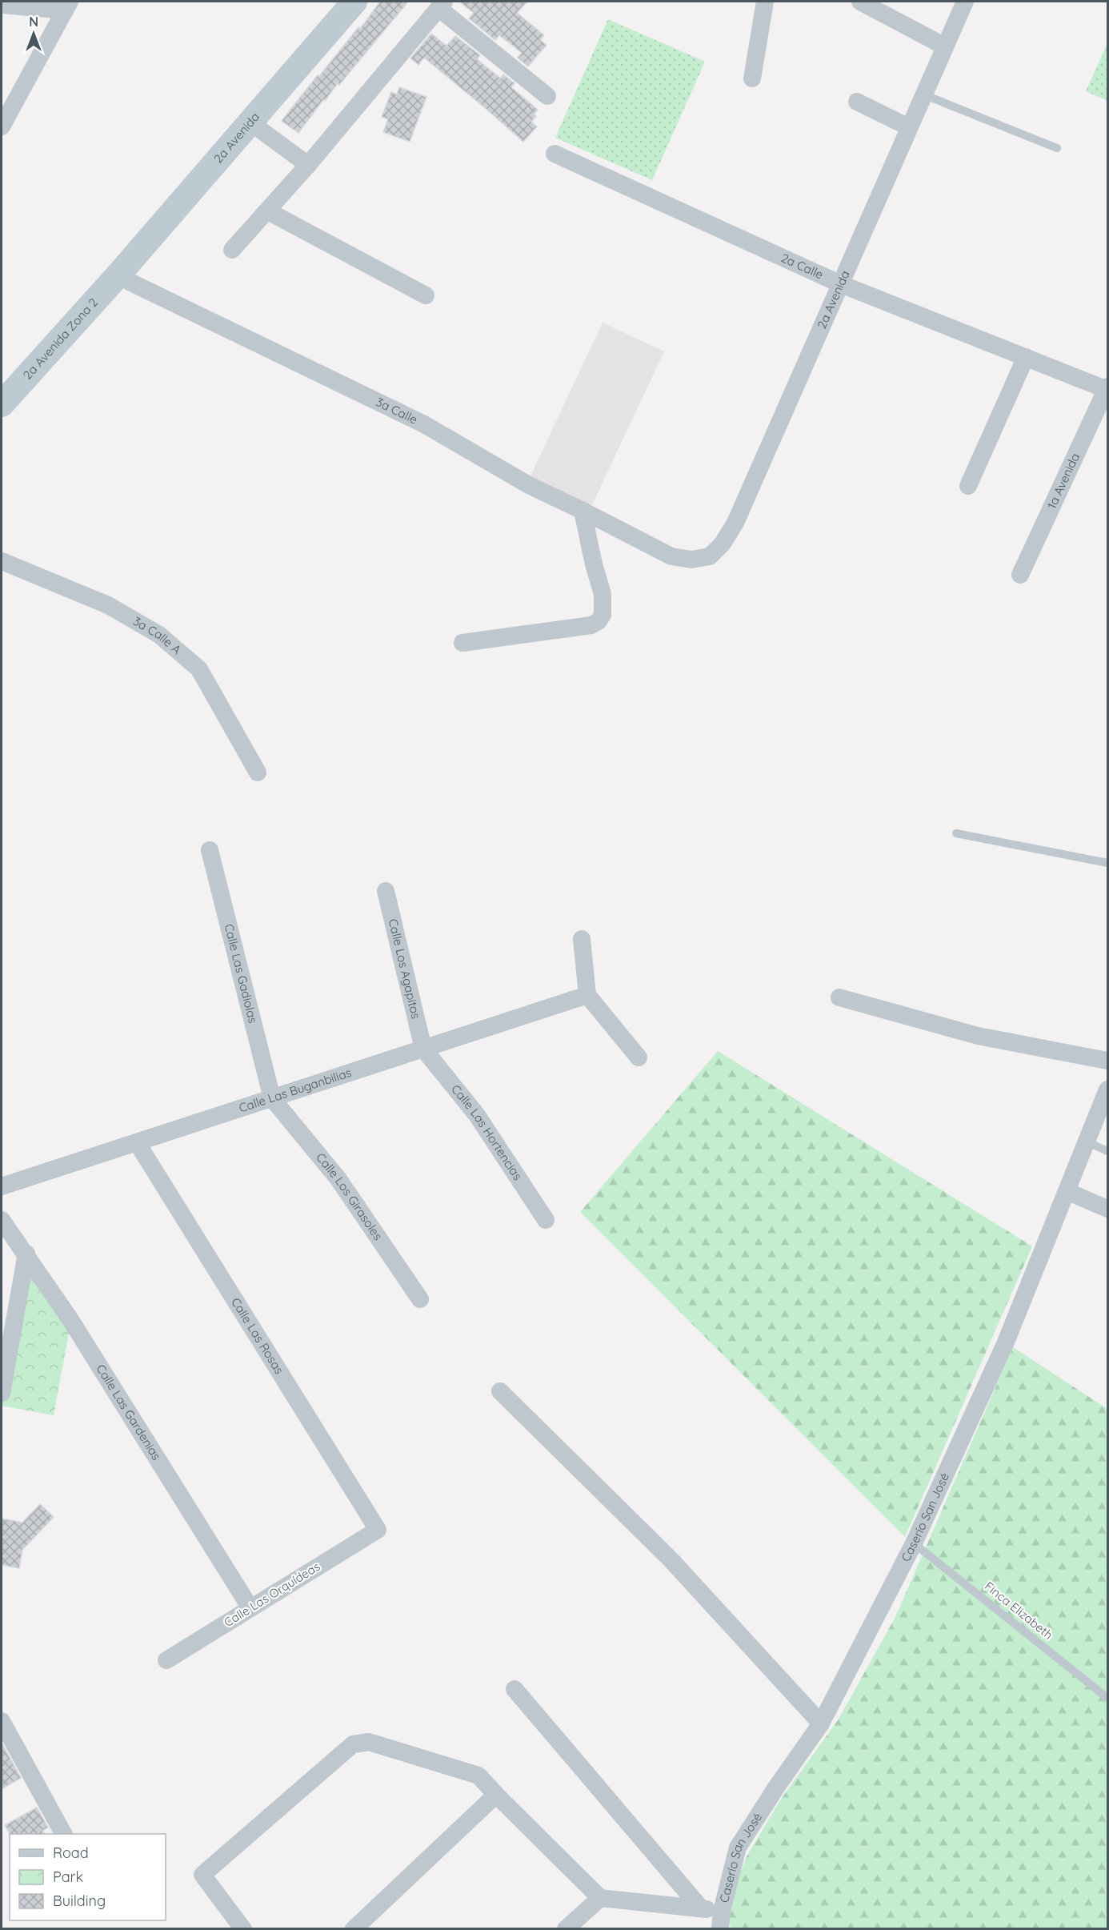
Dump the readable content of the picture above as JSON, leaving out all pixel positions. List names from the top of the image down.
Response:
{
  "streets": {
    "street": [
      "2a Avenida",
      "2a Calle",
      "2a Avenida Zona 2",
      "3a Calle",
      "1a Avenida",
      "3a Calle A",
      "Calle Los Agapitos",
      "Calle Las Gadiolas",
      "Calle Las Buganbilias",
      "Calle Las Hortencias",
      "Calle Los Girasoles",
      "Calle Las Rosas",
      "Calle Las Gardenias",
      "Caserío San José",
      "Calle Las Orquídeas"
    ],
    "lane": ["Finca Elizabeth"]
  },
  "crossings": [
    ["2a Avenida", "2a Calle"],
    ["2a Avenida", "2a Avenida Zona 2"],
    ["2a Avenida", "3a Calle"],
    ["2a Calle", "1a Avenida"],
    ["2a Avenida Zona 2", "3a Calle"],
    ["Calle Los Agapitos", "Calle Las Buganbilias"],
    ["Calle Los Agapitos", "Calle Las Hortencias"],
    ["Calle Las Gadiolas", "Calle Las Buganbilias"],
    ["Calle Las Gadiolas", "Calle Los Girasoles"],
    ["Calle Las Buganbilias", "Calle Las Hortencias"],
    ["Calle Las Buganbilias", "Calle Los Girasoles"],
    ["Calle Las Buganbilias", "Calle Las Rosas"],
    ["Calle Las Rosas", "Calle Las Orquídeas"],
    ["Calle Las Gardenias", "Calle Las Orquídeas"],
    ["Caserío San José", "Finca Elizabeth"]
  ],
  "legend": ["Road", "Park", "Building"],
  "north": "top"
}
